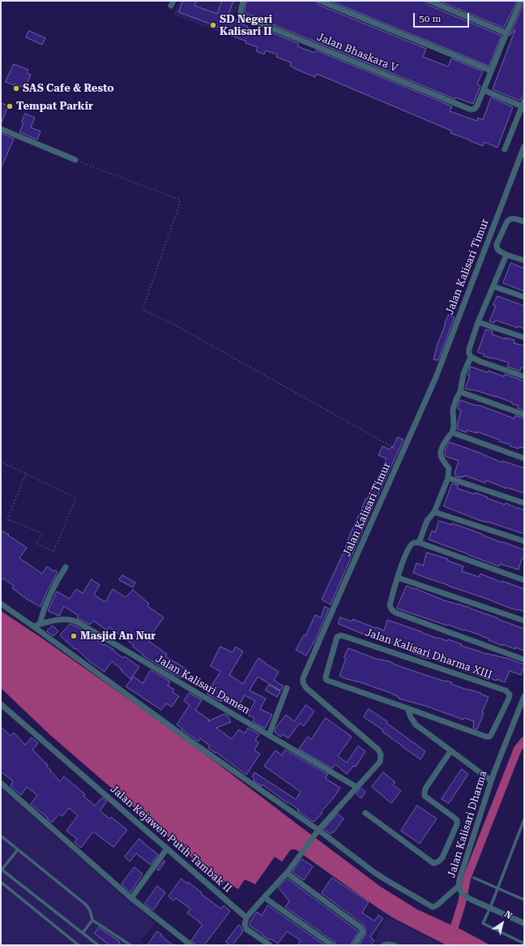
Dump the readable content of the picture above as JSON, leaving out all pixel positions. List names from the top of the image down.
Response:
{
  "streets": {
    "street": [
      "Jalan Bhaskara V",
      "Jalan Kalisari Timur",
      "Jalan Kalisari Dharma XIII",
      "Jalan Kalisari Damen",
      "Jalan Kalisari Dharma",
      "Jalan Kejawen Putih Tambak II"
    ]
  },
  "crossings": [
    ["Jalan Kalisari Timur", "Jalan Kalisari Damen"]
  ],
  "places": [
    "SD Negeri Kalisari II",
    "SAS Cafe & Resto",
    "Tempat Parkir",
    "Masjid An Nur"
  ],
  "scale_bar": "50 m",
  "north": "top right"
}
